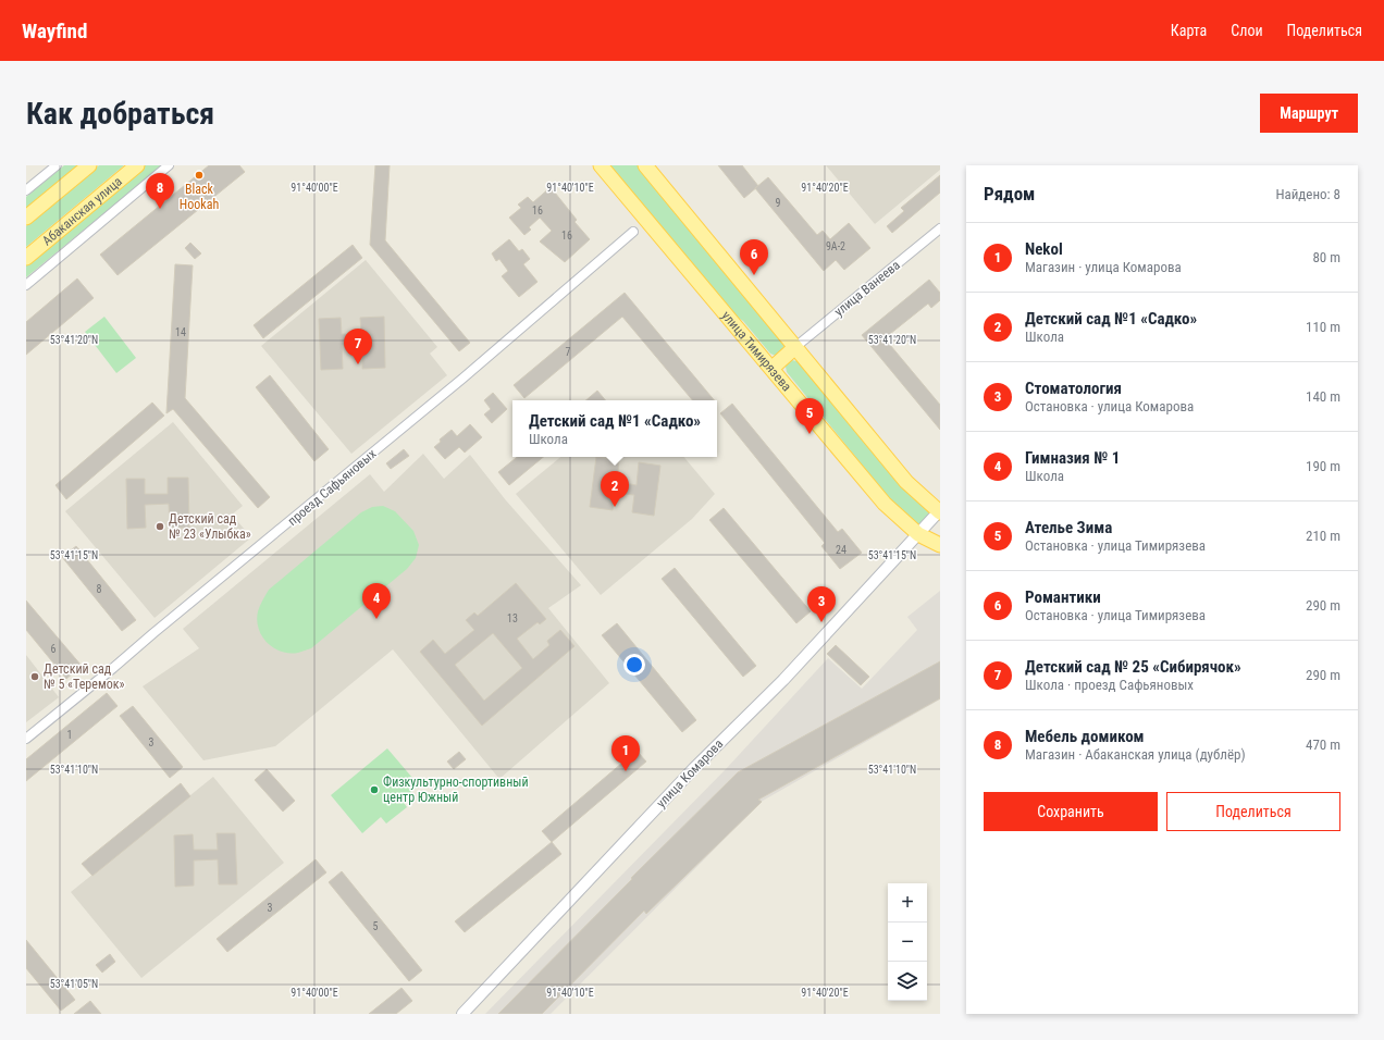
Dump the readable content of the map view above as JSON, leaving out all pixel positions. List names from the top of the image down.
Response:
{
  "streets": {
    "main road": ["Абаканская улица", "улица Тимирязева"],
    "street": ["улица Ванеева", "проезд Сафьяновых", "улица Комарова"]
  },
  "crossings": [
    ["улица Тимирязева", "улица Комарова"]
  ],
  "places": [
    "Black Hookah",
    "Детский сад № 23 «Улыбка»",
    "Детский сад № 5 «Теремок»",
    "Физкультурно-спортивный центр Южный"
  ],
  "house_numbers": [
    "9",
    "16",
    "16",
    "9А-2",
    "14",
    "7",
    "24",
    "8",
    "13",
    "6",
    "1",
    "3",
    "3",
    "5"
  ],
  "page": {
    "header": "Wayfind",
    "nav": ["Карта", "Слои", "Поделиться"],
    "buttons": [
      "Маршрут",
      ["Сохранить", "Поделиться"]
    ],
    "title": "Как добраться",
    "heading": ["Рядом", "Найдено: 8"],
    "pins": [
      "8",
      "6",
      "7",
      "5",
      "2",
      "4",
      "3",
      "1"
    ],
    "list": [
      {
        "mark": "1",
        "name": "Nekol",
        "note": "Магазин · улица Комарова",
        "value": "80 m"
      },
      {
        "mark": "2",
        "name": "Детский сад №1 «Cадко»",
        "note": "Школа",
        "value": "110 m"
      },
      {
        "mark": "3",
        "name": "Стоматология",
        "note": "Остановка · улица Комарова",
        "value": "140 m"
      },
      {
        "mark": "4",
        "name": "Гимназия № 1",
        "note": "Школа",
        "value": "190 m"
      },
      {
        "mark": "5",
        "name": "Ателье Зима",
        "note": "Остановка · улица Тимирязева",
        "value": "210 m"
      },
      {
        "mark": "6",
        "name": "Романтики",
        "note": "Остановка · улица Тимирязева",
        "value": "290 m"
      },
      {
        "mark": "7",
        "name": "Детский сад № 25 «Сибирячок»",
        "note": "Школа · проезд Сафьяновых",
        "value": "290 m"
      },
      {
        "mark": "8",
        "name": "Мебель домиком",
        "note": "Магазин · Абаканская улица (дублёр)",
        "value": "470 m"
      }
    ],
    "popup": ["Детский сад №1 «Cадко»", "Школа"],
    "map_buttons": ["+", "−"]
  },
  "coordinates": [
    "91°40'00\"E",
    "91°40'10\"E",
    "91°40'20\"E",
    "53°41'20\"N",
    "53°41'15\"N",
    "53°41'10\"N",
    "53°41'05\"N"
  ]
}
